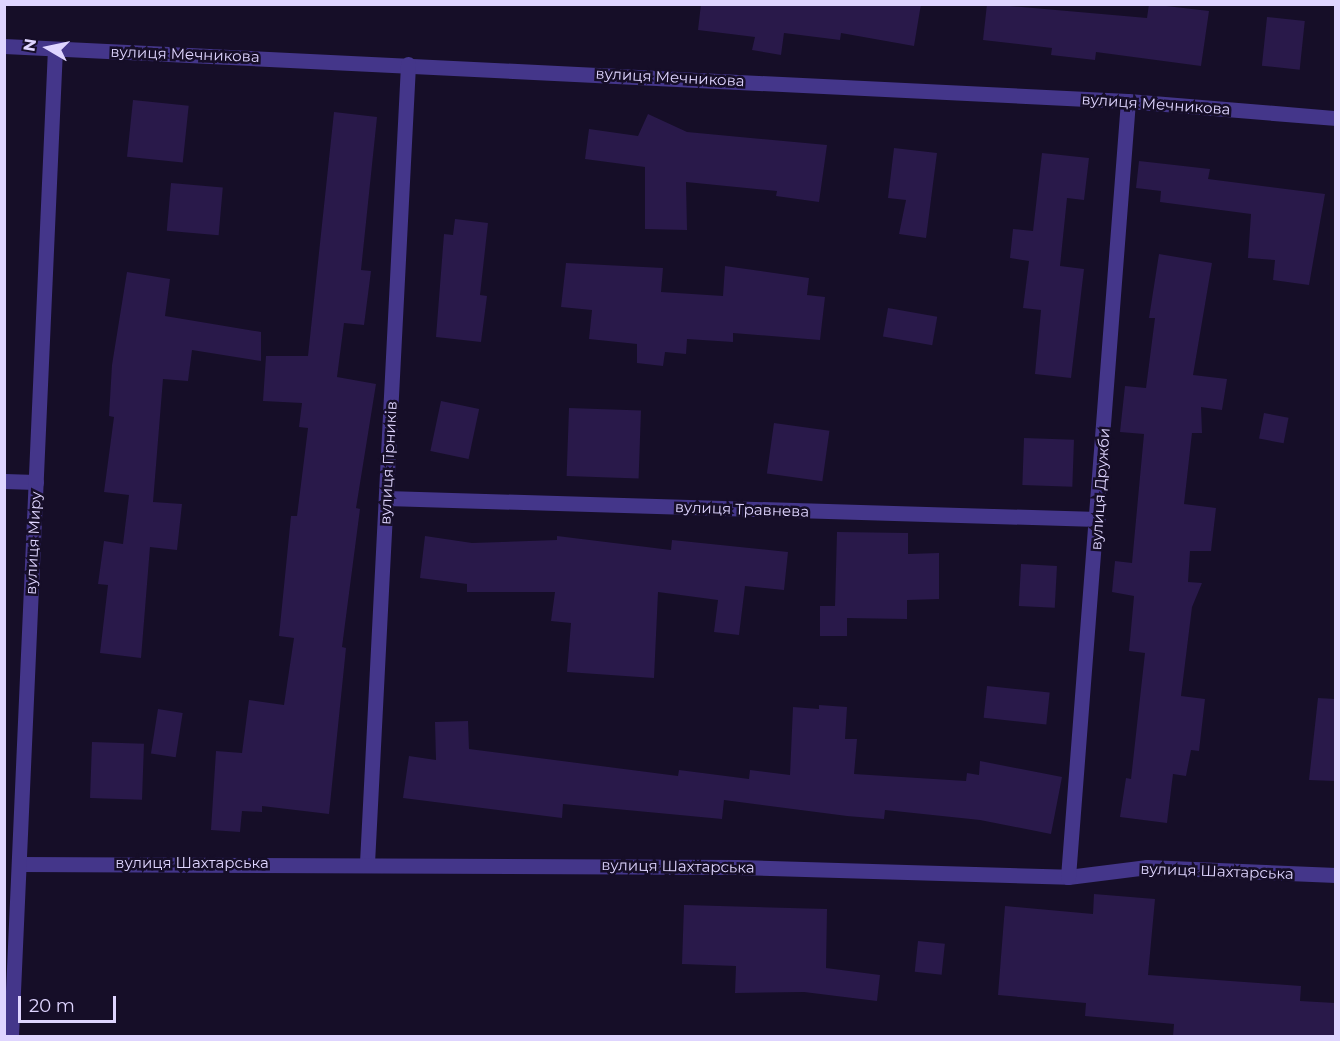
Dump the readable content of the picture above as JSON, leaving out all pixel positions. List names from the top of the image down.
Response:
{
  "streets": {
    "street": [
      "вулиця Мечникова",
      "вулиця Гірників",
      "вулиця Дружби",
      "вулиця Травнева",
      "вулиця Миру",
      "вулиця Шахтарська"
    ]
  },
  "crossings": [
    ["вулиця Мечникова", "вулиця Гірників"],
    ["вулиця Мечникова", "вулиця Дружби"],
    ["вулиця Мечникова", "вулиця Миру"],
    ["вулиця Гірників", "вулиця Травнева"],
    ["вулиця Гірників", "вулиця Шахтарська"],
    ["вулиця Дружби", "вулиця Травнева"],
    ["вулиця Дружби", "вулиця Шахтарська"],
    ["вулиця Миру", "вулиця Шахтарська"]
  ],
  "scale_bar": "20 m",
  "north": "left"
}
